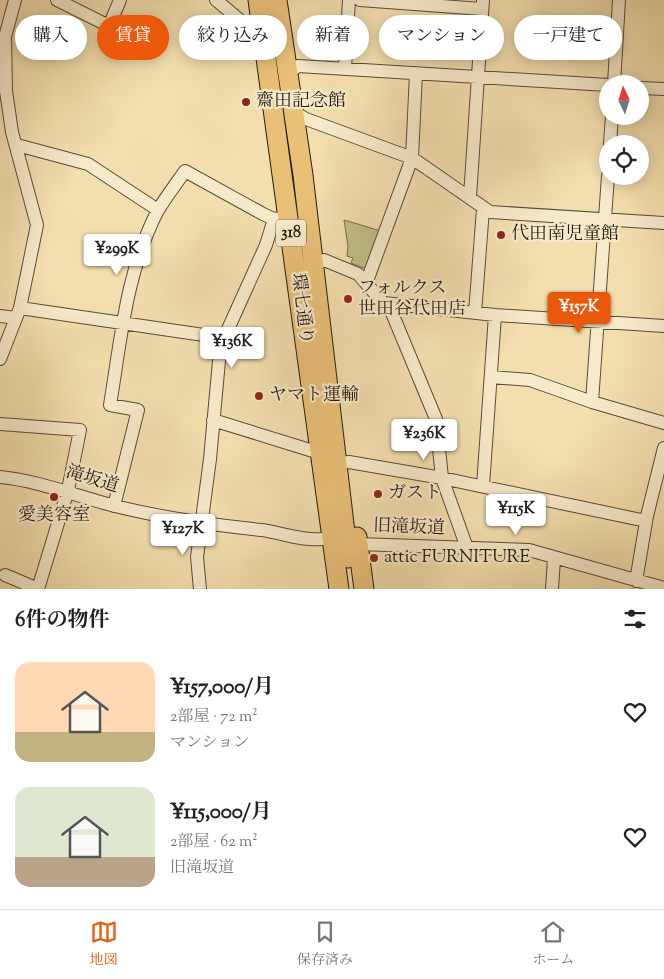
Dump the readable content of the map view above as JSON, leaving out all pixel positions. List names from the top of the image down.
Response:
{
  "streets": {
    "main road": ["318", "環七通り"],
    "street": ["滝坂道", "旧滝坂道"]
  },
  "places": [
    "齋田記念館",
    "代田南児童館",
    "フォルクス 世田谷代田店",
    "ヤマト運輸",
    "ガスト",
    "愛美容室",
    "attic FURNITURE"
  ],
  "north": "top",
  "page": {
    "chip": [
      "購入",
      "賃貸",
      "絞り込み",
      "新着",
      "マンション",
      "一戸建て"
    ],
    "price": [
      "¥299K",
      "¥157K",
      "¥136K",
      "¥236K",
      "¥115K",
      "¥127K"
    ],
    "heading": "6件の物件",
    "list": [
      {
        "name": "¥157,000/月",
        "note": "2部屋 · 72 m² · マンション"
      },
      {
        "name": "¥115,000/月",
        "note": "2部屋 · 62 m² · 旧滝坂道"
      }
    ],
    "tabs": ["地図", "保存済み", "ホーム"]
  }
}
